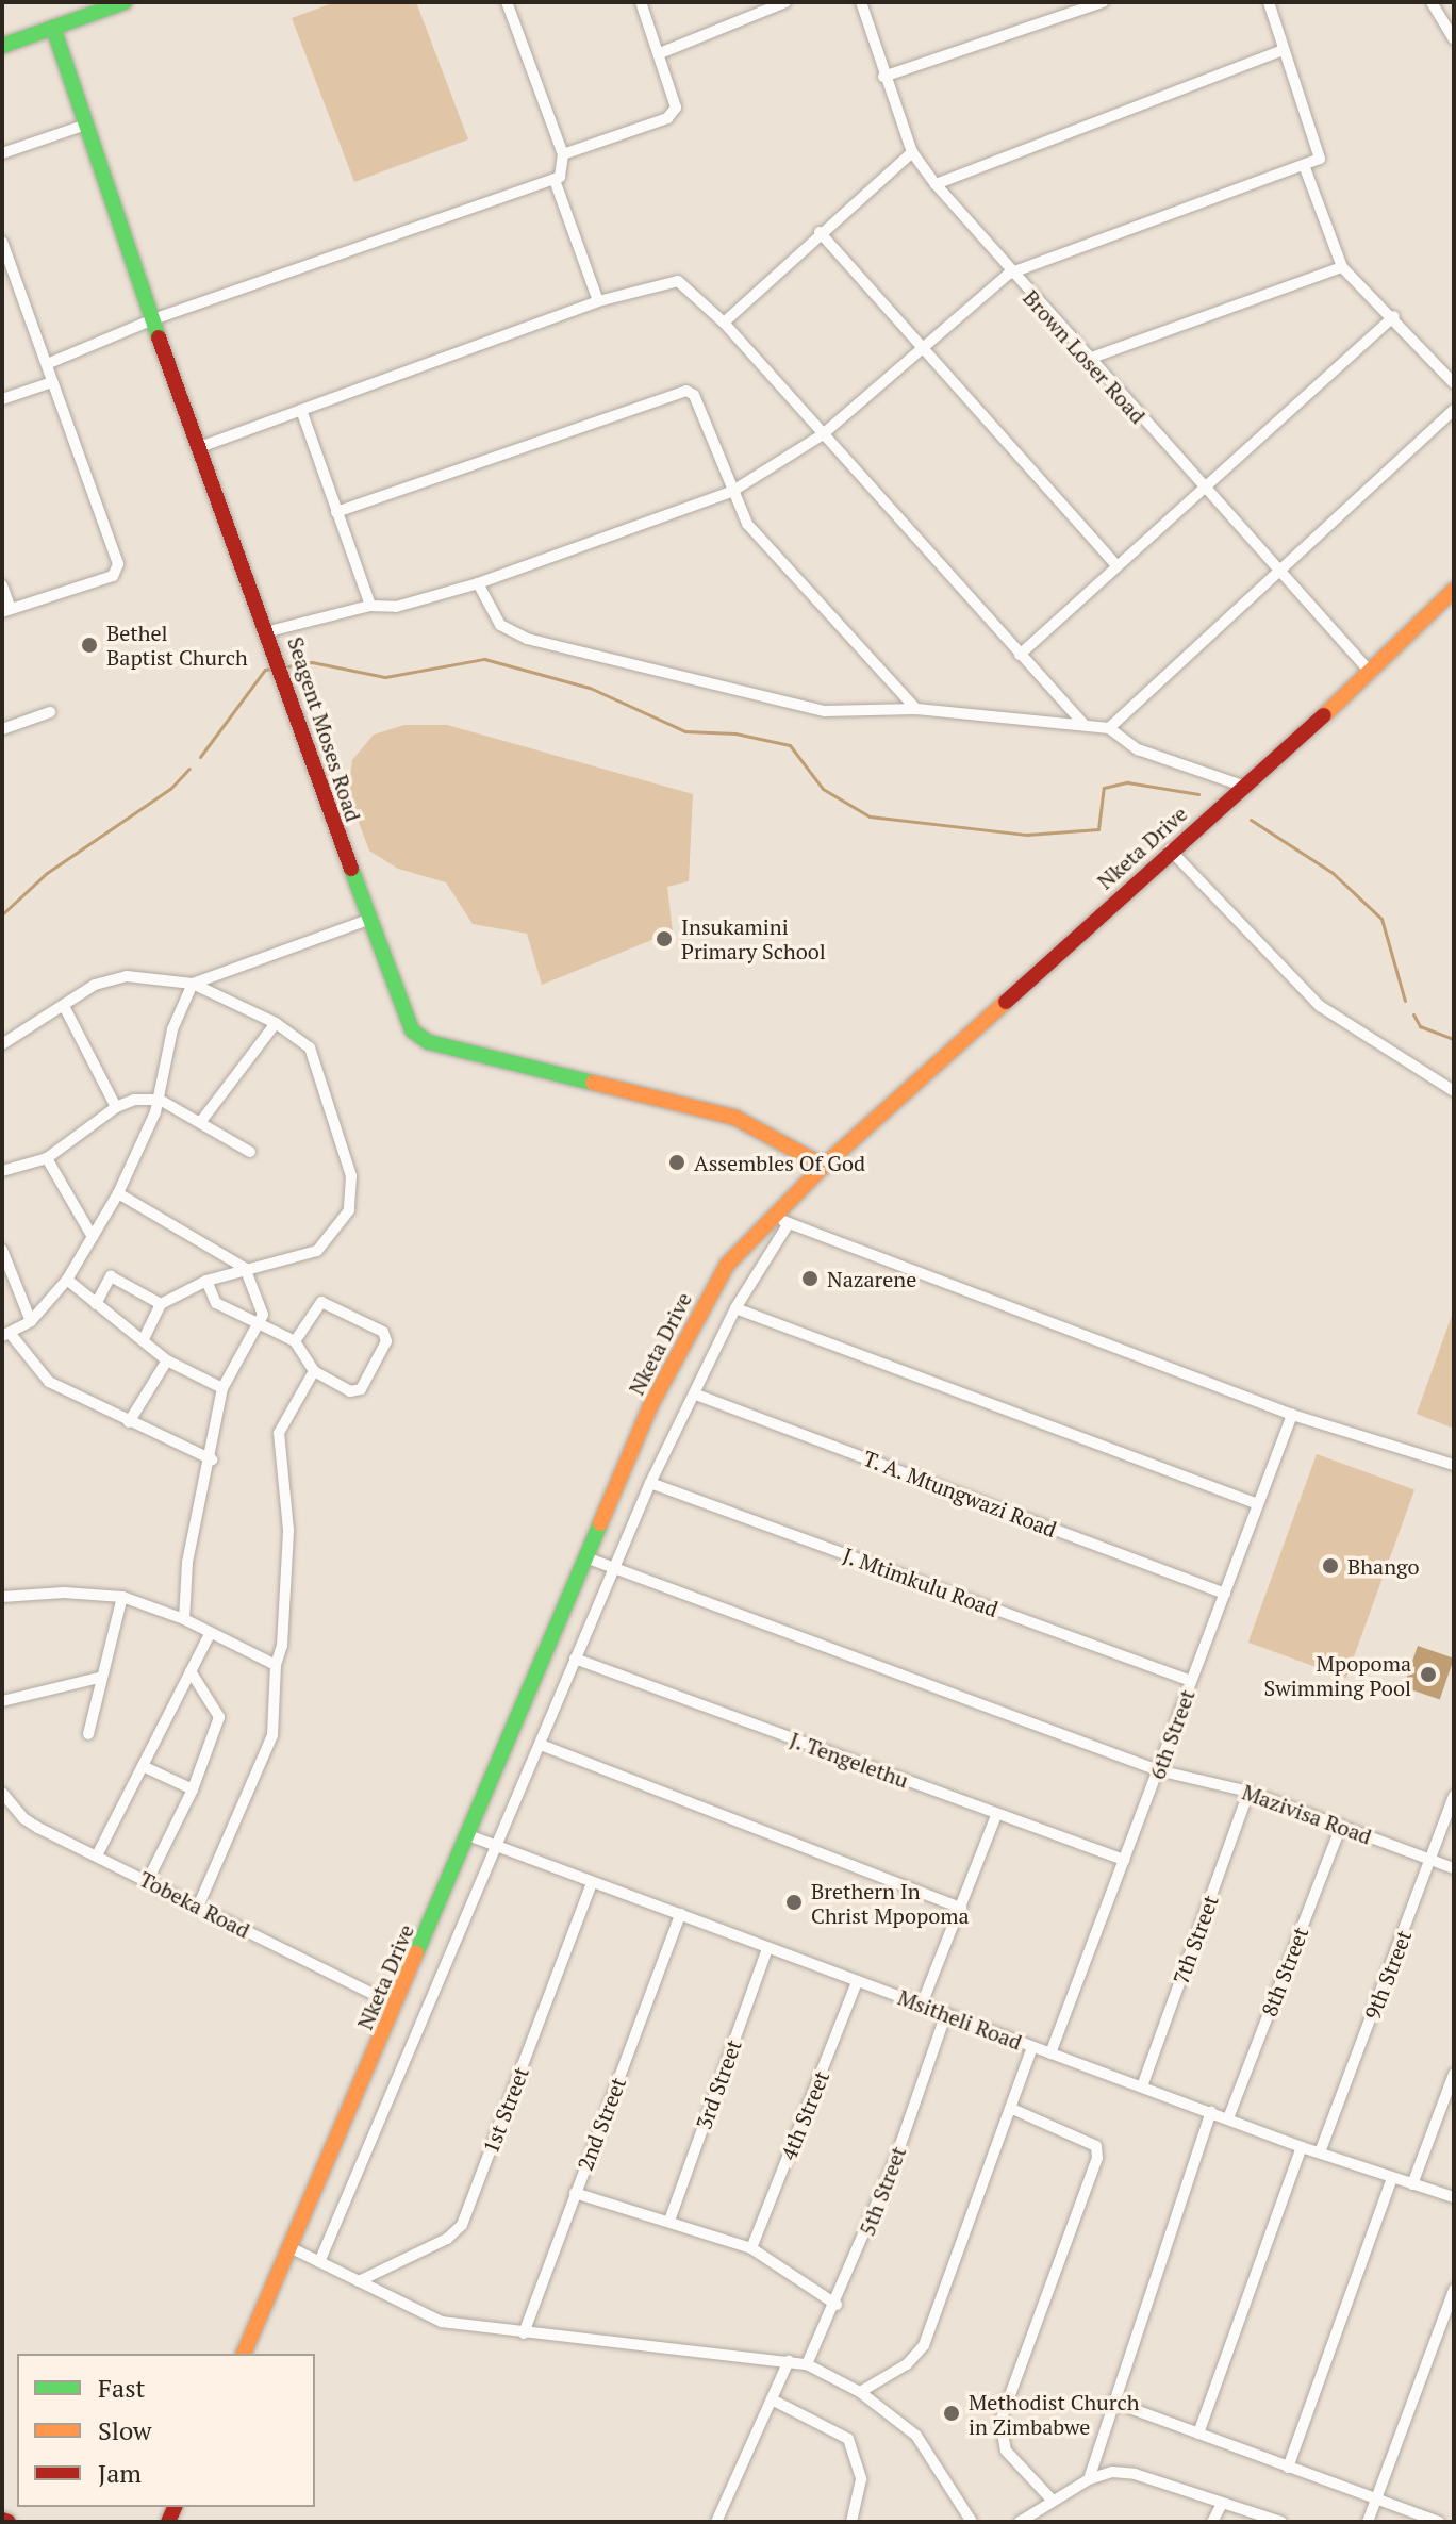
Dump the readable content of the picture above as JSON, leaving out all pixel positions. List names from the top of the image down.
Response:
{
  "streets": {
    "street": [
      "Brown Loser Road",
      "Seagent Moses Road",
      "Nketa Drive",
      "T. A. Mtungwazi Road",
      "J. Mtimkulu Road",
      "6th Street",
      "J. Tengelethu",
      "Mazivisa Road",
      "Tobeka Road",
      "7th Street",
      "8th Street",
      "9th Street",
      "Msitheli Road",
      "3rd Street",
      "1st Street",
      "4th Street",
      "2nd Street",
      "5th Street"
    ]
  },
  "crossings": [
    ["Brown Loser Road", "Nketa Drive"],
    ["Seagent Moses Road", "Nketa Drive"],
    ["Nketa Drive", "Mazivisa Road"],
    ["Nketa Drive", "Tobeka Road"],
    ["Nketa Drive", "Msitheli Road"],
    ["T. A. Mtungwazi Road", "6th Street"],
    ["J. Mtimkulu Road", "6th Street"],
    ["6th Street", "J. Tengelethu"],
    ["6th Street", "Mazivisa Road"],
    ["6th Street", "Msitheli Road"],
    ["Mazivisa Road", "7th Street"],
    ["Mazivisa Road", "8th Street"],
    ["Mazivisa Road", "9th Street"],
    ["7th Street", "Msitheli Road"],
    ["8th Street", "Msitheli Road"],
    ["9th Street", "Msitheli Road"],
    ["Msitheli Road", "3rd Street"],
    ["Msitheli Road", "1st Street"],
    ["Msitheli Road", "4th Street"],
    ["Msitheli Road", "2nd Street"],
    ["Msitheli Road", "5th Street"]
  ],
  "places": [
    "Bethel Baptist Church",
    "Insukamini Primary School",
    "Assembles Of God",
    "Nazarene",
    "Bhango",
    "Mpopoma Swimming Pool",
    "Brethern In Christ Mpopoma",
    "Methodist Church in Zimbabwe"
  ],
  "legend": ["Fast", "Slow", "Jam"]
}
